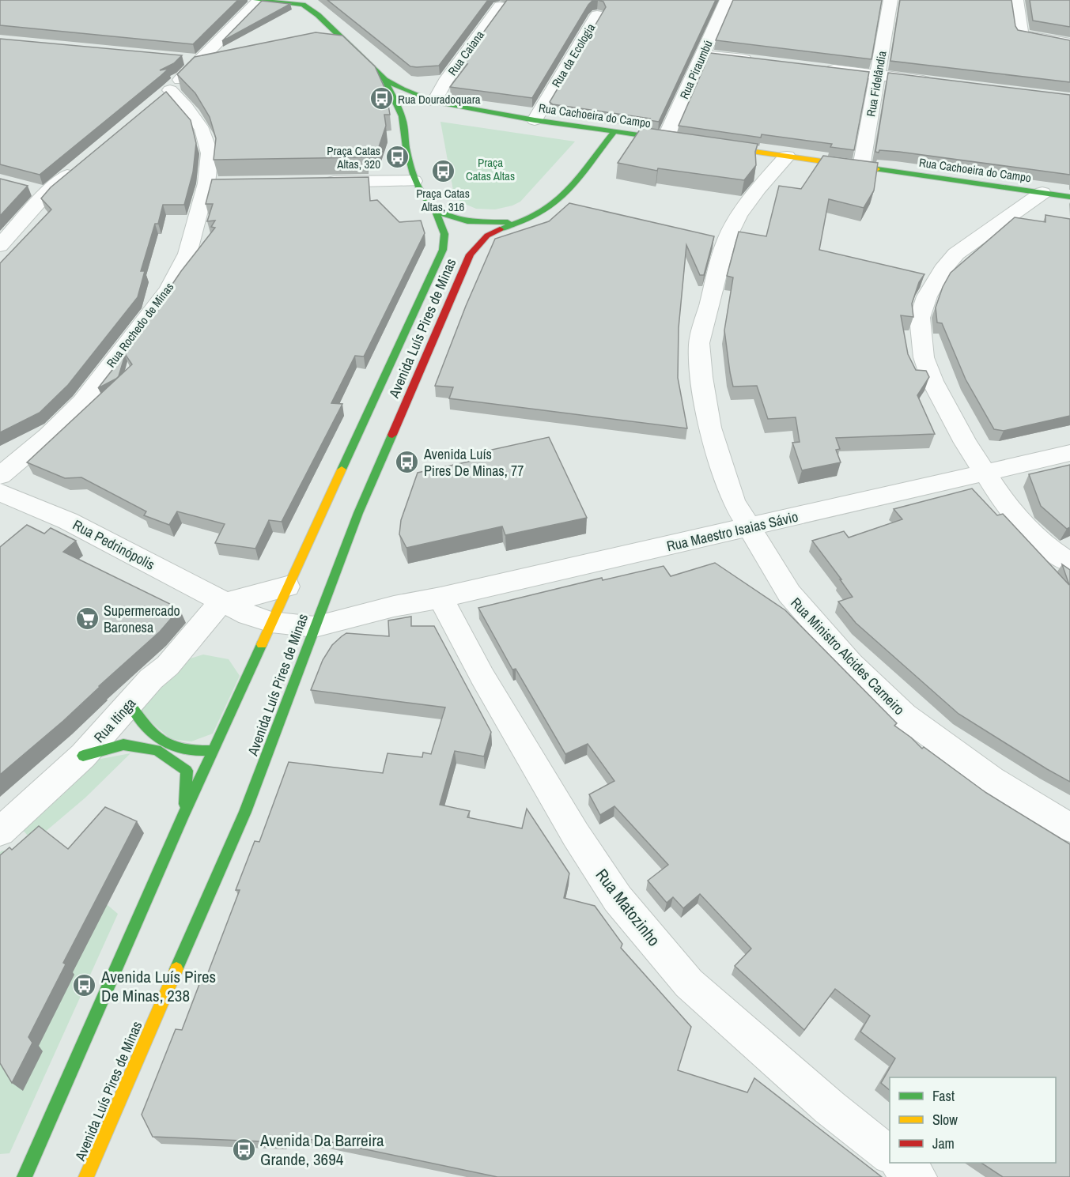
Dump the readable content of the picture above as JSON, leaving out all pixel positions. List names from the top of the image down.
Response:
{
  "streets": {
    "main road": ["Rua Cachoeira do Campo", "Avenida Luís Pires de Minas"],
    "street": [
      "Rua Caiana",
      "Rua da Ecologia",
      "Rua Piraumbú",
      "Rua Fidelândia",
      "Rua Rochedo de Minas",
      "Rua Maestro Isaias Sávio",
      "Rua Pedrinópolis",
      "Rua Ministro Alcides Carneiro",
      "Rua Itinga",
      "Rua Matozinho"
    ]
  },
  "crossings": [
    ["Rua Caiana", "Rua Cachoeira do Campo"],
    ["Rua da Ecologia", "Rua Cachoeira do Campo"],
    ["Rua Piraumbú", "Rua Cachoeira do Campo"],
    ["Rua Fidelândia", "Rua Cachoeira do Campo"],
    ["Rua Cachoeira do Campo", "Rua Ministro Alcides Carneiro"],
    ["Avenida Luís Pires de Minas", "Rua Maestro Isaias Sávio"],
    ["Avenida Luís Pires de Minas", "Rua Pedrinópolis"],
    ["Rua Maestro Isaias Sávio", "Rua Pedrinópolis"],
    ["Rua Maestro Isaias Sávio", "Rua Ministro Alcides Carneiro"],
    ["Rua Maestro Isaias Sávio", "Rua Matozinho"],
    ["Rua Pedrinópolis", "Rua Itinga"]
  ],
  "parks": ["Praça Catas Altas"],
  "places": {
    "bus stop": [
      "Rua Douradoquara",
      "Praça Catas Altas, 320",
      "Praça Catas Altas, 316",
      "Avenida Luís Pires De Minas, 77",
      "Avenida Luís Pires De Minas, 238",
      "Avenida Da Barreira Grande, 3694"
    ],
    "supermarket": ["Supermercado Baronesa"]
  },
  "legend": ["Fast", "Slow", "Jam"]
}
